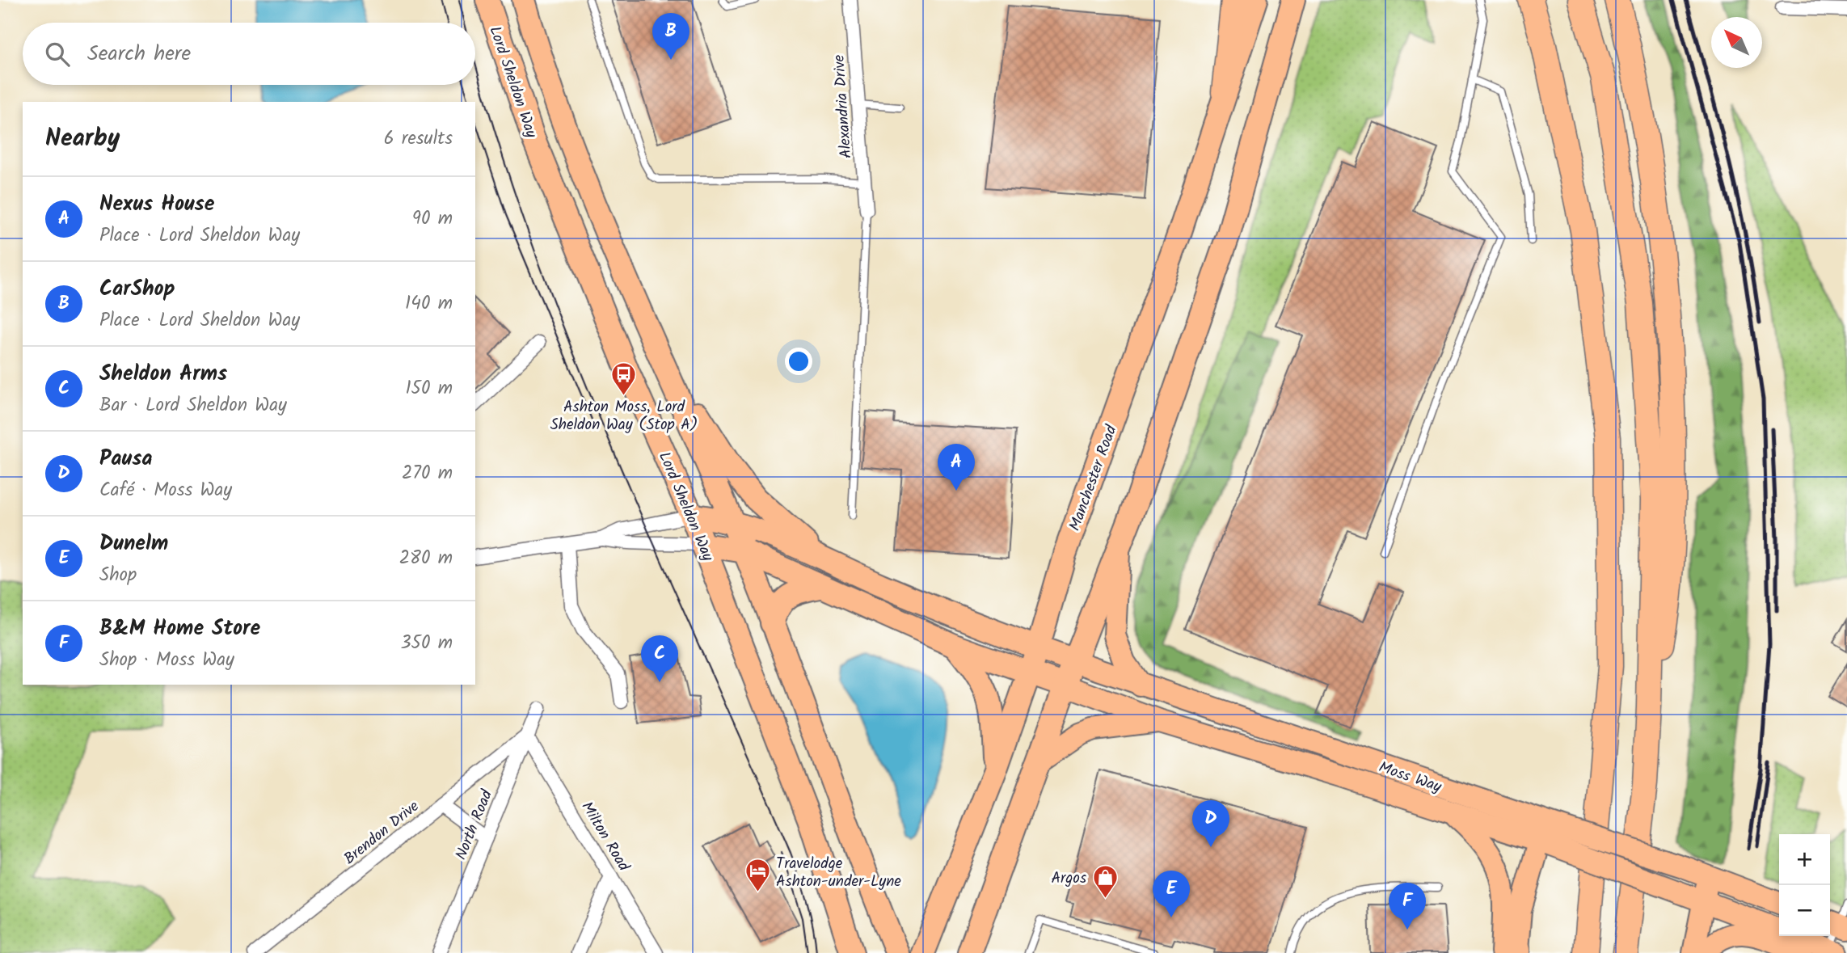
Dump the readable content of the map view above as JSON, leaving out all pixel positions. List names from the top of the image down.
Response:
{
  "streets": {
    "highway": ["Lord Sheldon Way", "Manchester Road", "Moss Way"],
    "street": [
      "Alexandria Drive",
      "North Road",
      "Brendon Drive",
      "Milton Road"
    ]
  },
  "crossings": [
    ["Manchester Road", "Moss Way"],
    ["North Road", "Brendon Drive"],
    ["North Road", "Milton Road"],
    ["Brendon Drive", "Milton Road"]
  ],
  "places": {
    "bus stop": ["Ashton Moss, Lord Sheldon Way (Stop A)"],
    "hotel": ["Travelodge Ashton-under-Lyne"],
    "shop": ["Argos"]
  },
  "north": "top left",
  "page": {
    "pins": [
      "B",
      "A",
      "C",
      "D",
      "E",
      "F"
    ],
    "search": "Search here",
    "heading": ["Nearby", "6 results"],
    "list": [
      {
        "mark": "A",
        "name": "Nexus House",
        "note": "Place · Lord Sheldon Way",
        "value": "90 m"
      },
      {
        "mark": "B",
        "name": "CarShop",
        "note": "Place · Lord Sheldon Way",
        "value": "140 m"
      },
      {
        "mark": "C",
        "name": "Sheldon Arms",
        "note": "Bar · Lord Sheldon Way",
        "value": "150 m"
      },
      {
        "mark": "D",
        "name": "Pausa",
        "note": "Café · Moss Way",
        "value": "270 m"
      },
      {
        "mark": "E",
        "name": "Dunelm",
        "note": "Shop",
        "value": "280 m"
      },
      {
        "mark": "F",
        "name": "B&M Home Store",
        "note": "Shop · Moss Way",
        "value": "350 m"
      }
    ],
    "map_buttons": ["+", "−"]
  }
}
